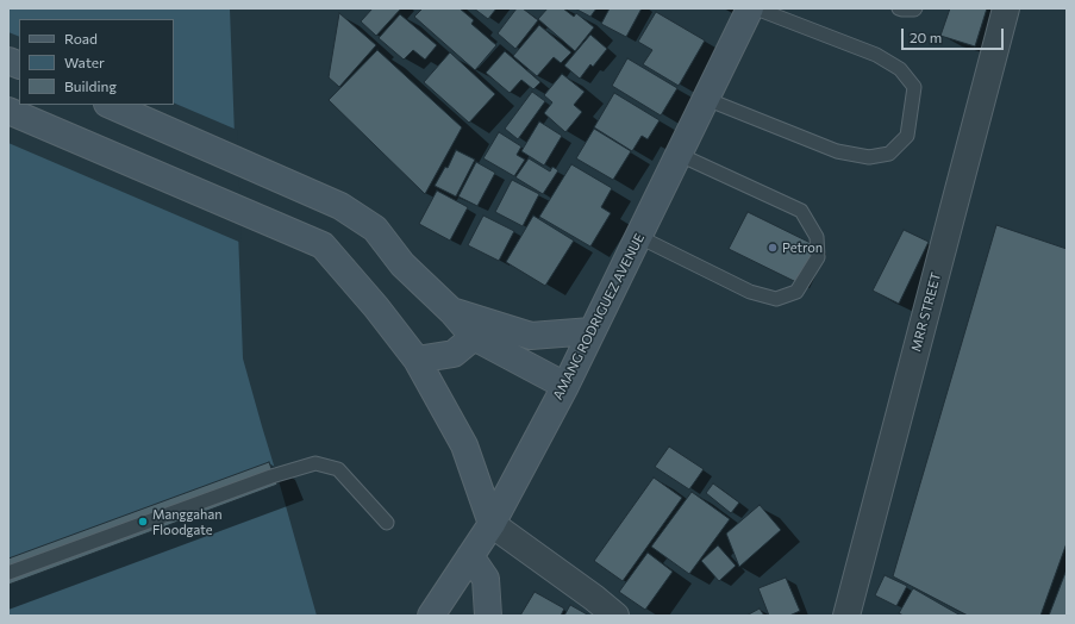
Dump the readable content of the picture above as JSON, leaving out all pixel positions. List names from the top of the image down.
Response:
{
  "streets": {
    "street": ["MRR STREET", "AMANG RODRIGUEZ AVENUE"]
  },
  "places": ["Petron", "Manggahan Floodgate"],
  "legend": ["Road", "Water", "Building"],
  "scale_bar": "20 m"
}
